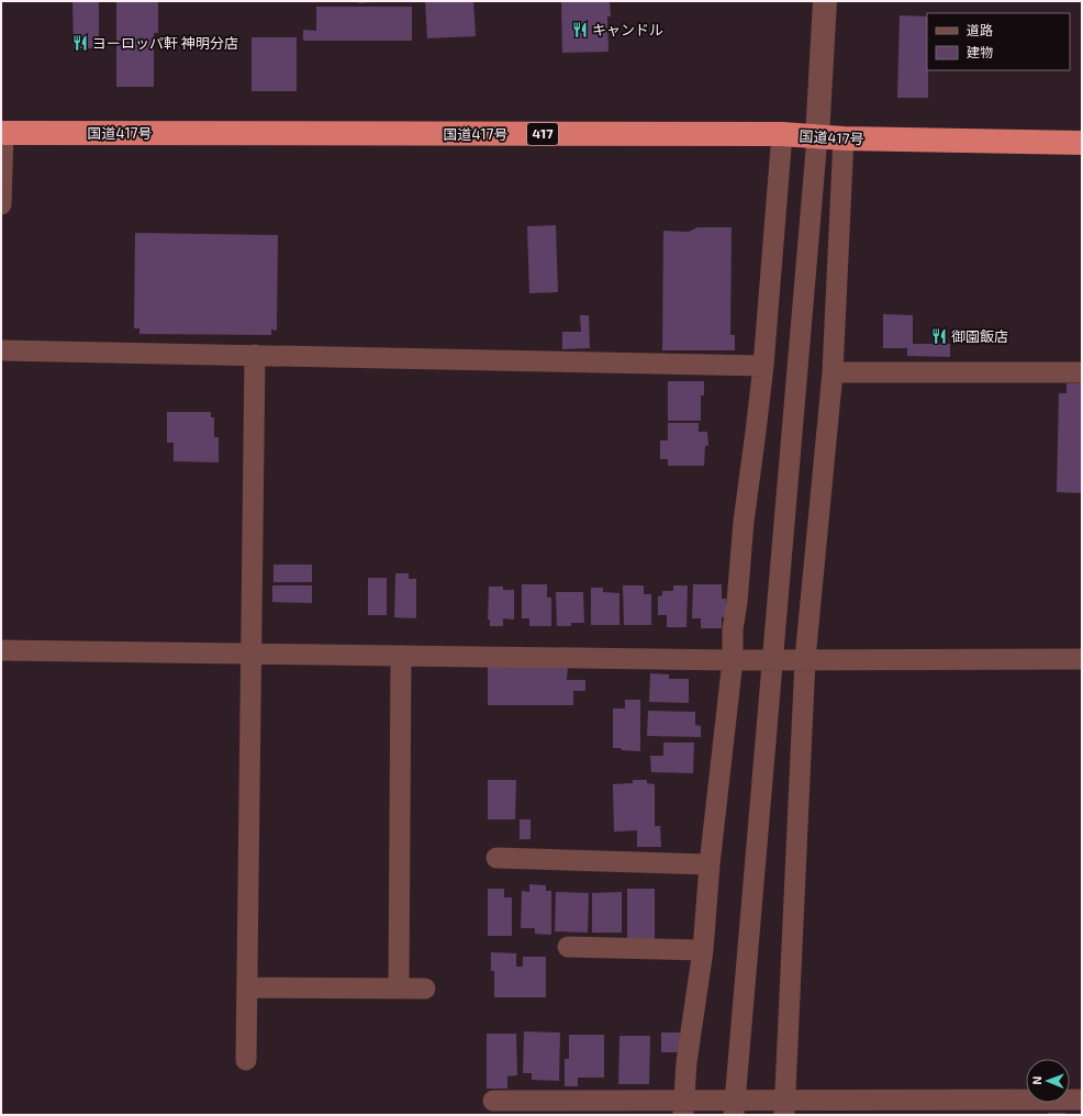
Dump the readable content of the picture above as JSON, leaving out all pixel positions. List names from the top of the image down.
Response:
{
  "streets": {
    "highway": ["国道417号", "417"]
  },
  "places": {
    "restaurant": ["キャンドル", "ヨーロッパ軒 神明分店", "御園飯店"]
  },
  "legend": ["道路", "建物"],
  "north": "left"
}
